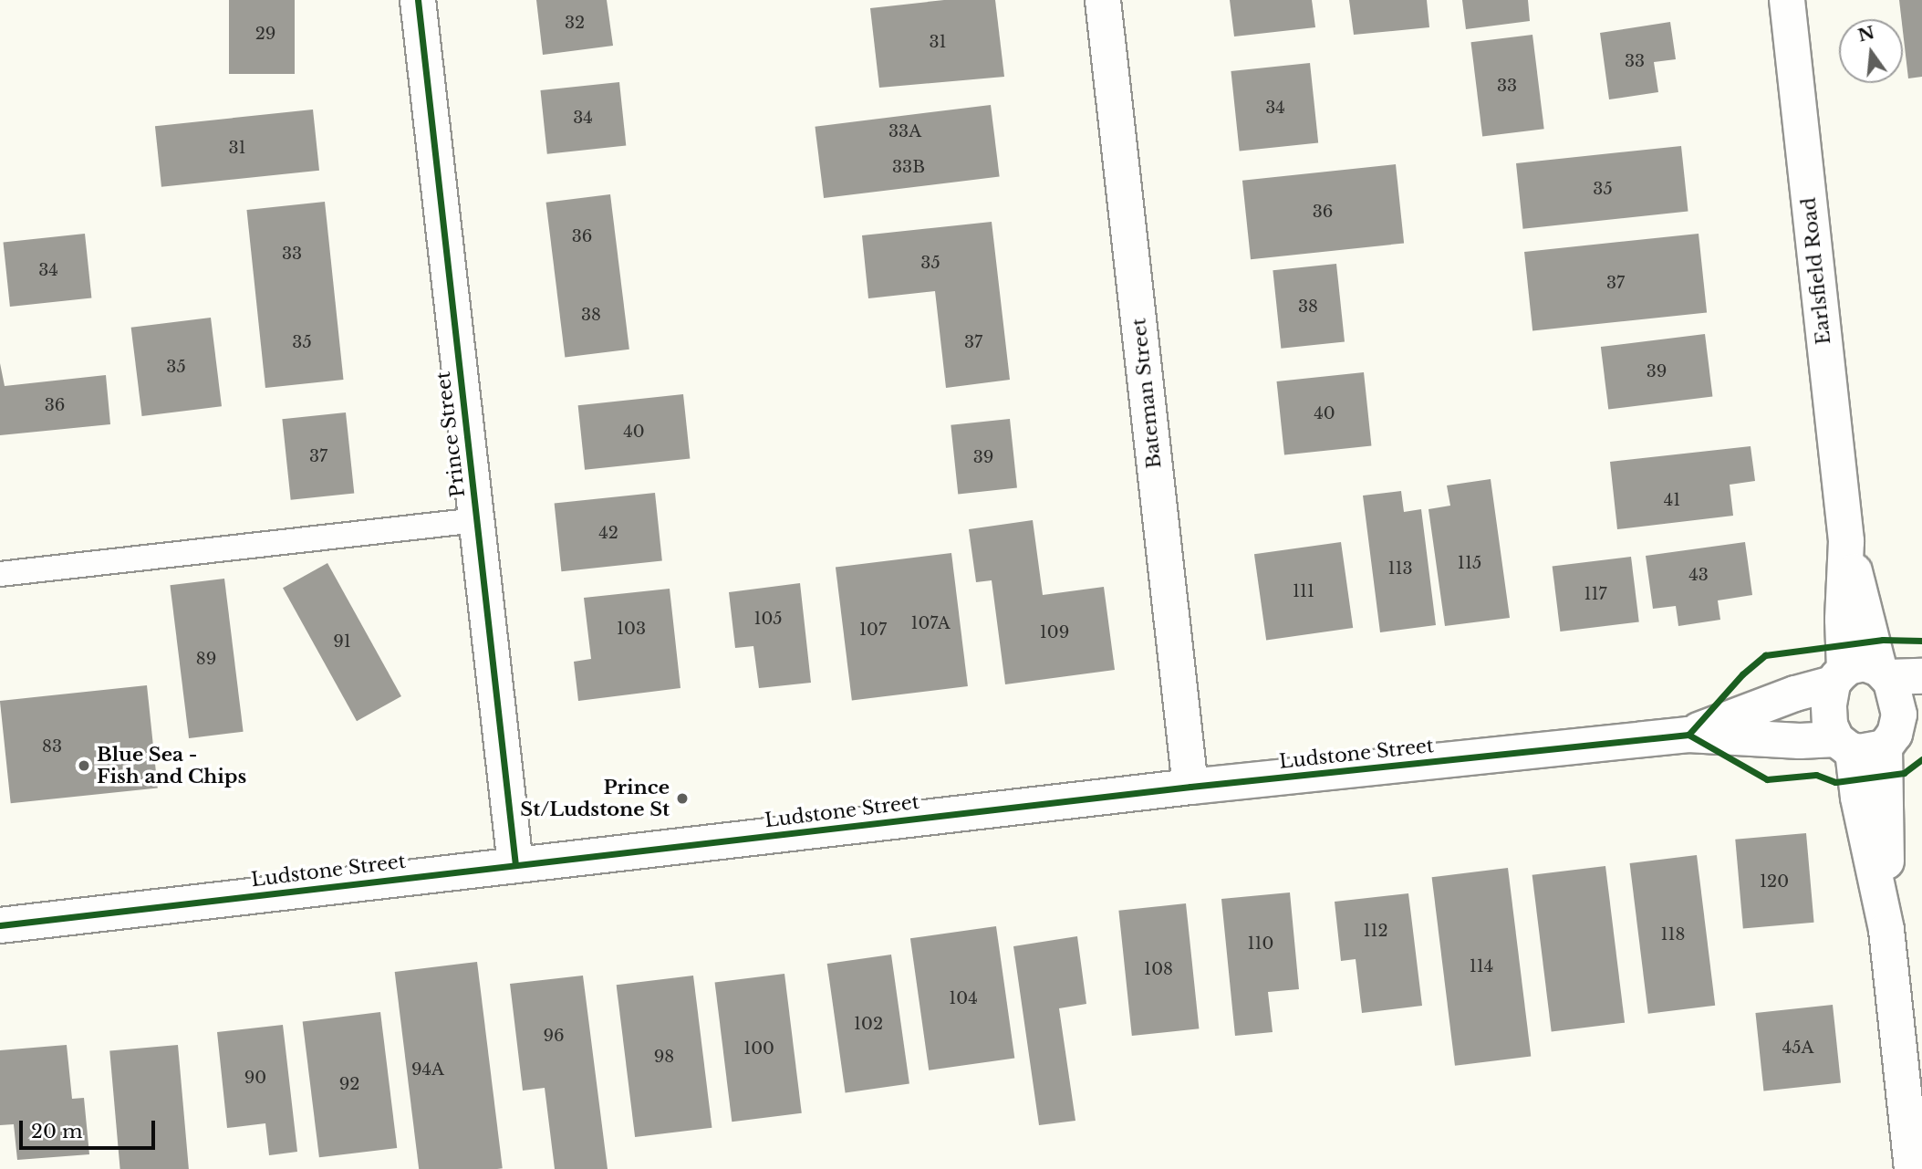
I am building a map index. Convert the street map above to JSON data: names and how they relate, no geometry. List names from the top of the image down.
{
  "streets": {
    "street": [
      "Earlsfield Road",
      "Bateman Street",
      "Prince Street",
      "Ludstone Street"
    ]
  },
  "crossings": [
    ["Earlsfield Road", "Ludstone Street"],
    ["Bateman Street", "Ludstone Street"],
    ["Prince Street", "Ludstone Street"]
  ],
  "places": ["Blue Sea - Fish and Chips", "Prince St/Ludstone St"],
  "house_numbers": [
    "32",
    "29",
    "31",
    "33",
    "33",
    "34",
    "34",
    "33A",
    "31",
    "33B",
    "35",
    "36",
    "36",
    "33",
    "35",
    "34",
    "37",
    "38",
    "38",
    "35",
    "37",
    "35",
    "39",
    "36",
    "40",
    "40",
    "37",
    "39",
    "41",
    "42",
    "115",
    "113",
    "43",
    "111",
    "117",
    "105",
    "107A",
    "103",
    "107",
    "109",
    "91",
    "89",
    "83",
    "120",
    "112",
    "118",
    "110",
    "114",
    "108",
    "104",
    "102",
    "96",
    "45A",
    "100",
    "98",
    "94A",
    "90",
    "92"
  ],
  "scale_bar": "20 m",
  "north": "top"
}
